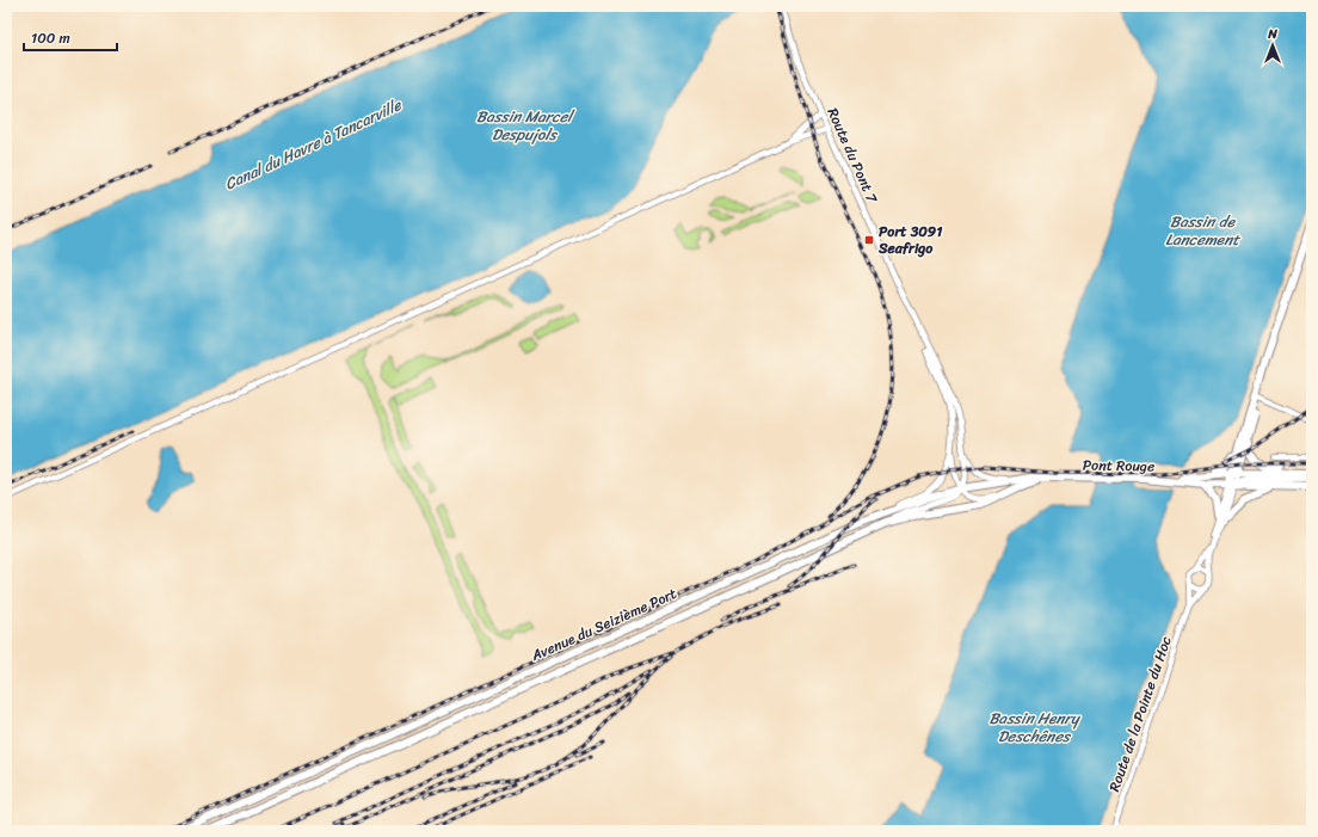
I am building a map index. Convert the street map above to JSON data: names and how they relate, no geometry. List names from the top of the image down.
{
  "streets": {
    "main road": ["Pont Rouge", "Avenue du Seizième Port"],
    "street": ["Route du Pont 7", "Route de la Pointe du Hoc"]
  },
  "crossings": [
    ["Pont Rouge", "Avenue du Seizième Port"]
  ],
  "water": [
    "Bassin Marcel Despujols",
    "Canal du Havre à Tancarville",
    "Bassin de Lancement",
    "Bassin Henry Deschênes"
  ],
  "places": {
    "transit": ["Port 3091 Seafrigo"]
  },
  "scale_bar": "100 m",
  "north": "top"
}
